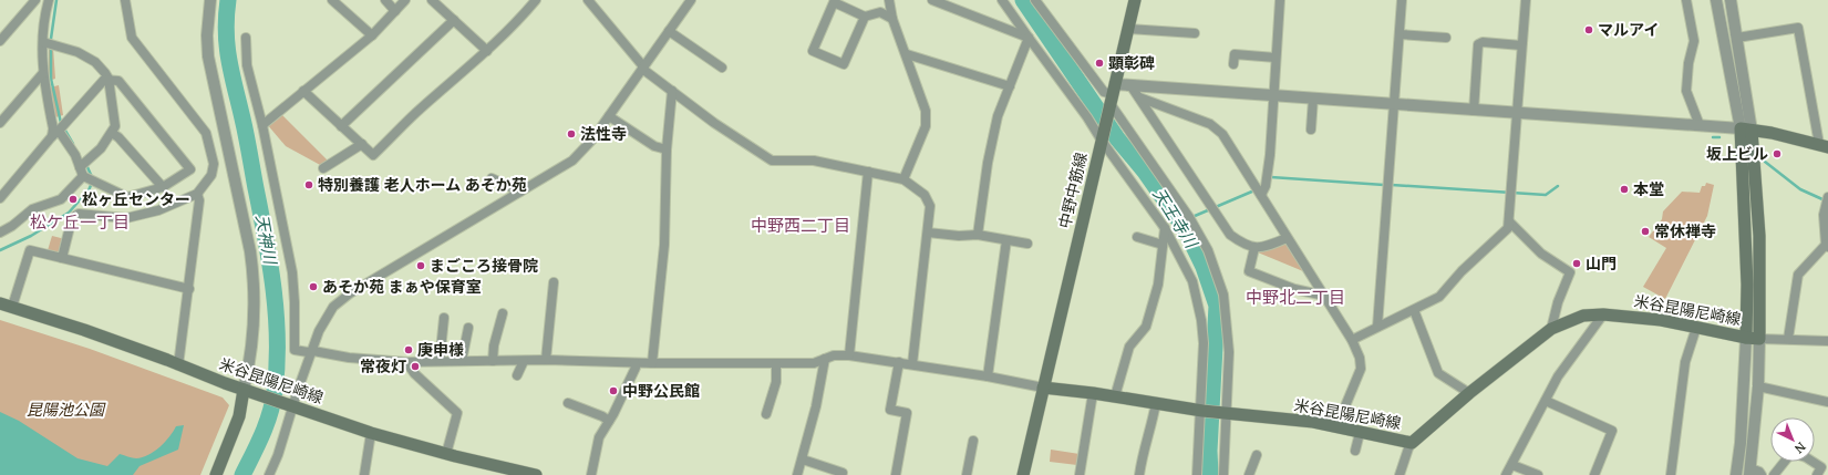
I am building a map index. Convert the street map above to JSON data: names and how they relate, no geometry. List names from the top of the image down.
{
  "streets": {
    "main road": ["中野中筋線", "米谷昆陽尼崎線"]
  },
  "crossings": [
    ["中野中筋線", "米谷昆陽尼崎線"]
  ],
  "districts": ["松ケ丘一丁目", "中野西二丁目", "中野北二丁目"],
  "water": ["天王寺川", "天神川"],
  "parks": ["昆陽池公園"],
  "places": [
    "マルアイ",
    "顕彰碑",
    "法性寺",
    "坂上ビル",
    "特別養護 老人ホーム あそか苑",
    "本堂",
    "松ヶ丘センター",
    "常休禅寺",
    "山門",
    "まごころ接骨院",
    "あそか苑 まぁや保育室",
    "庚申様",
    "常夜灯",
    "中野公民館"
  ],
  "north": "bottom right"
}
